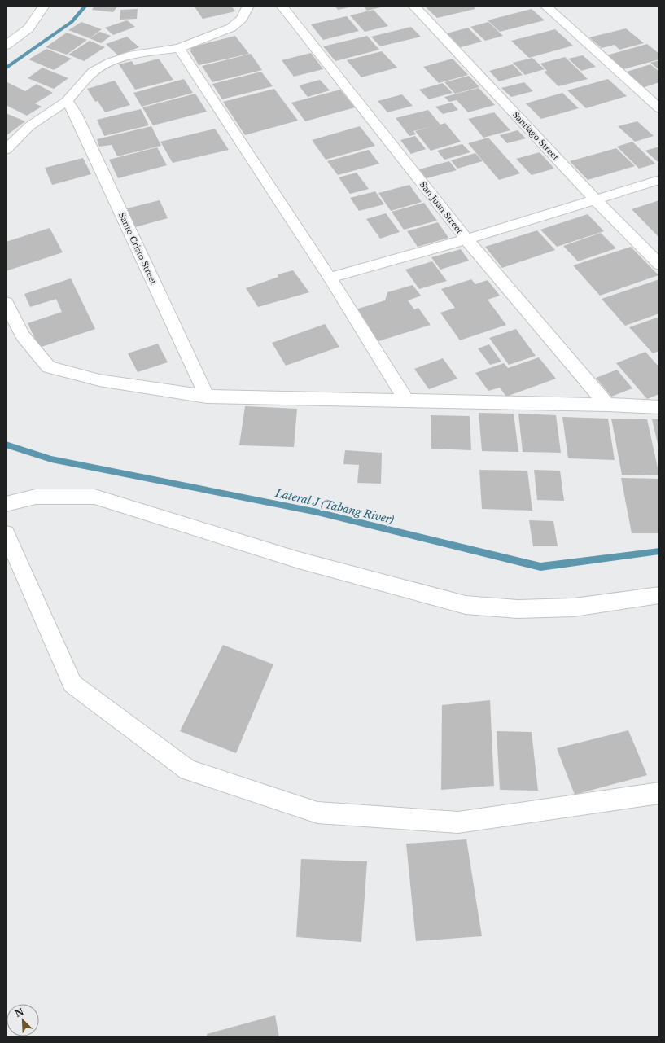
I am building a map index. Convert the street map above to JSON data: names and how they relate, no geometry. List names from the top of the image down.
{
  "streets": {
    "street": ["Santiago Street", "San Juan Street", "Santo Cristo Street"]
  },
  "water": ["Lateral J (Tabang River)"],
  "north": "top left"
}
